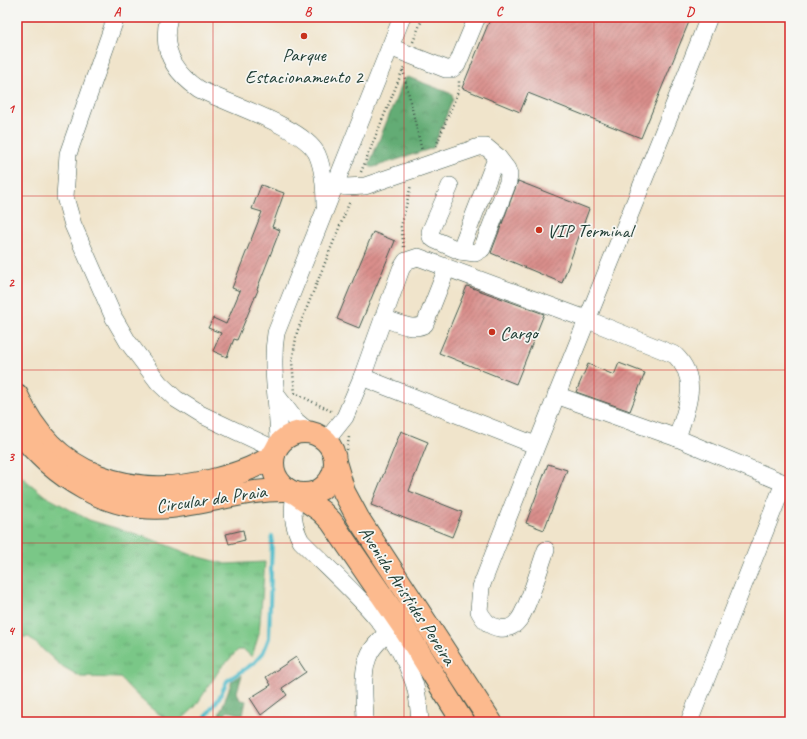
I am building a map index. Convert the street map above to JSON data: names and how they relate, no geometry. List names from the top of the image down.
{
  "streets": {
    "highway": ["Circular da Praia", "Avenida Aristides Pereira"]
  },
  "crossings": [
    ["Circular da Praia", "Avenida Aristides Pereira"]
  ],
  "places": ["Parque Estacionamento 2", "VIP Terminal", "Cargo"],
  "grid": {
    "columns": [
      "A",
      "B",
      "C",
      "D"
    ],
    "rows": [
      "1",
      "2",
      "3",
      "4"
    ]
  }
}
